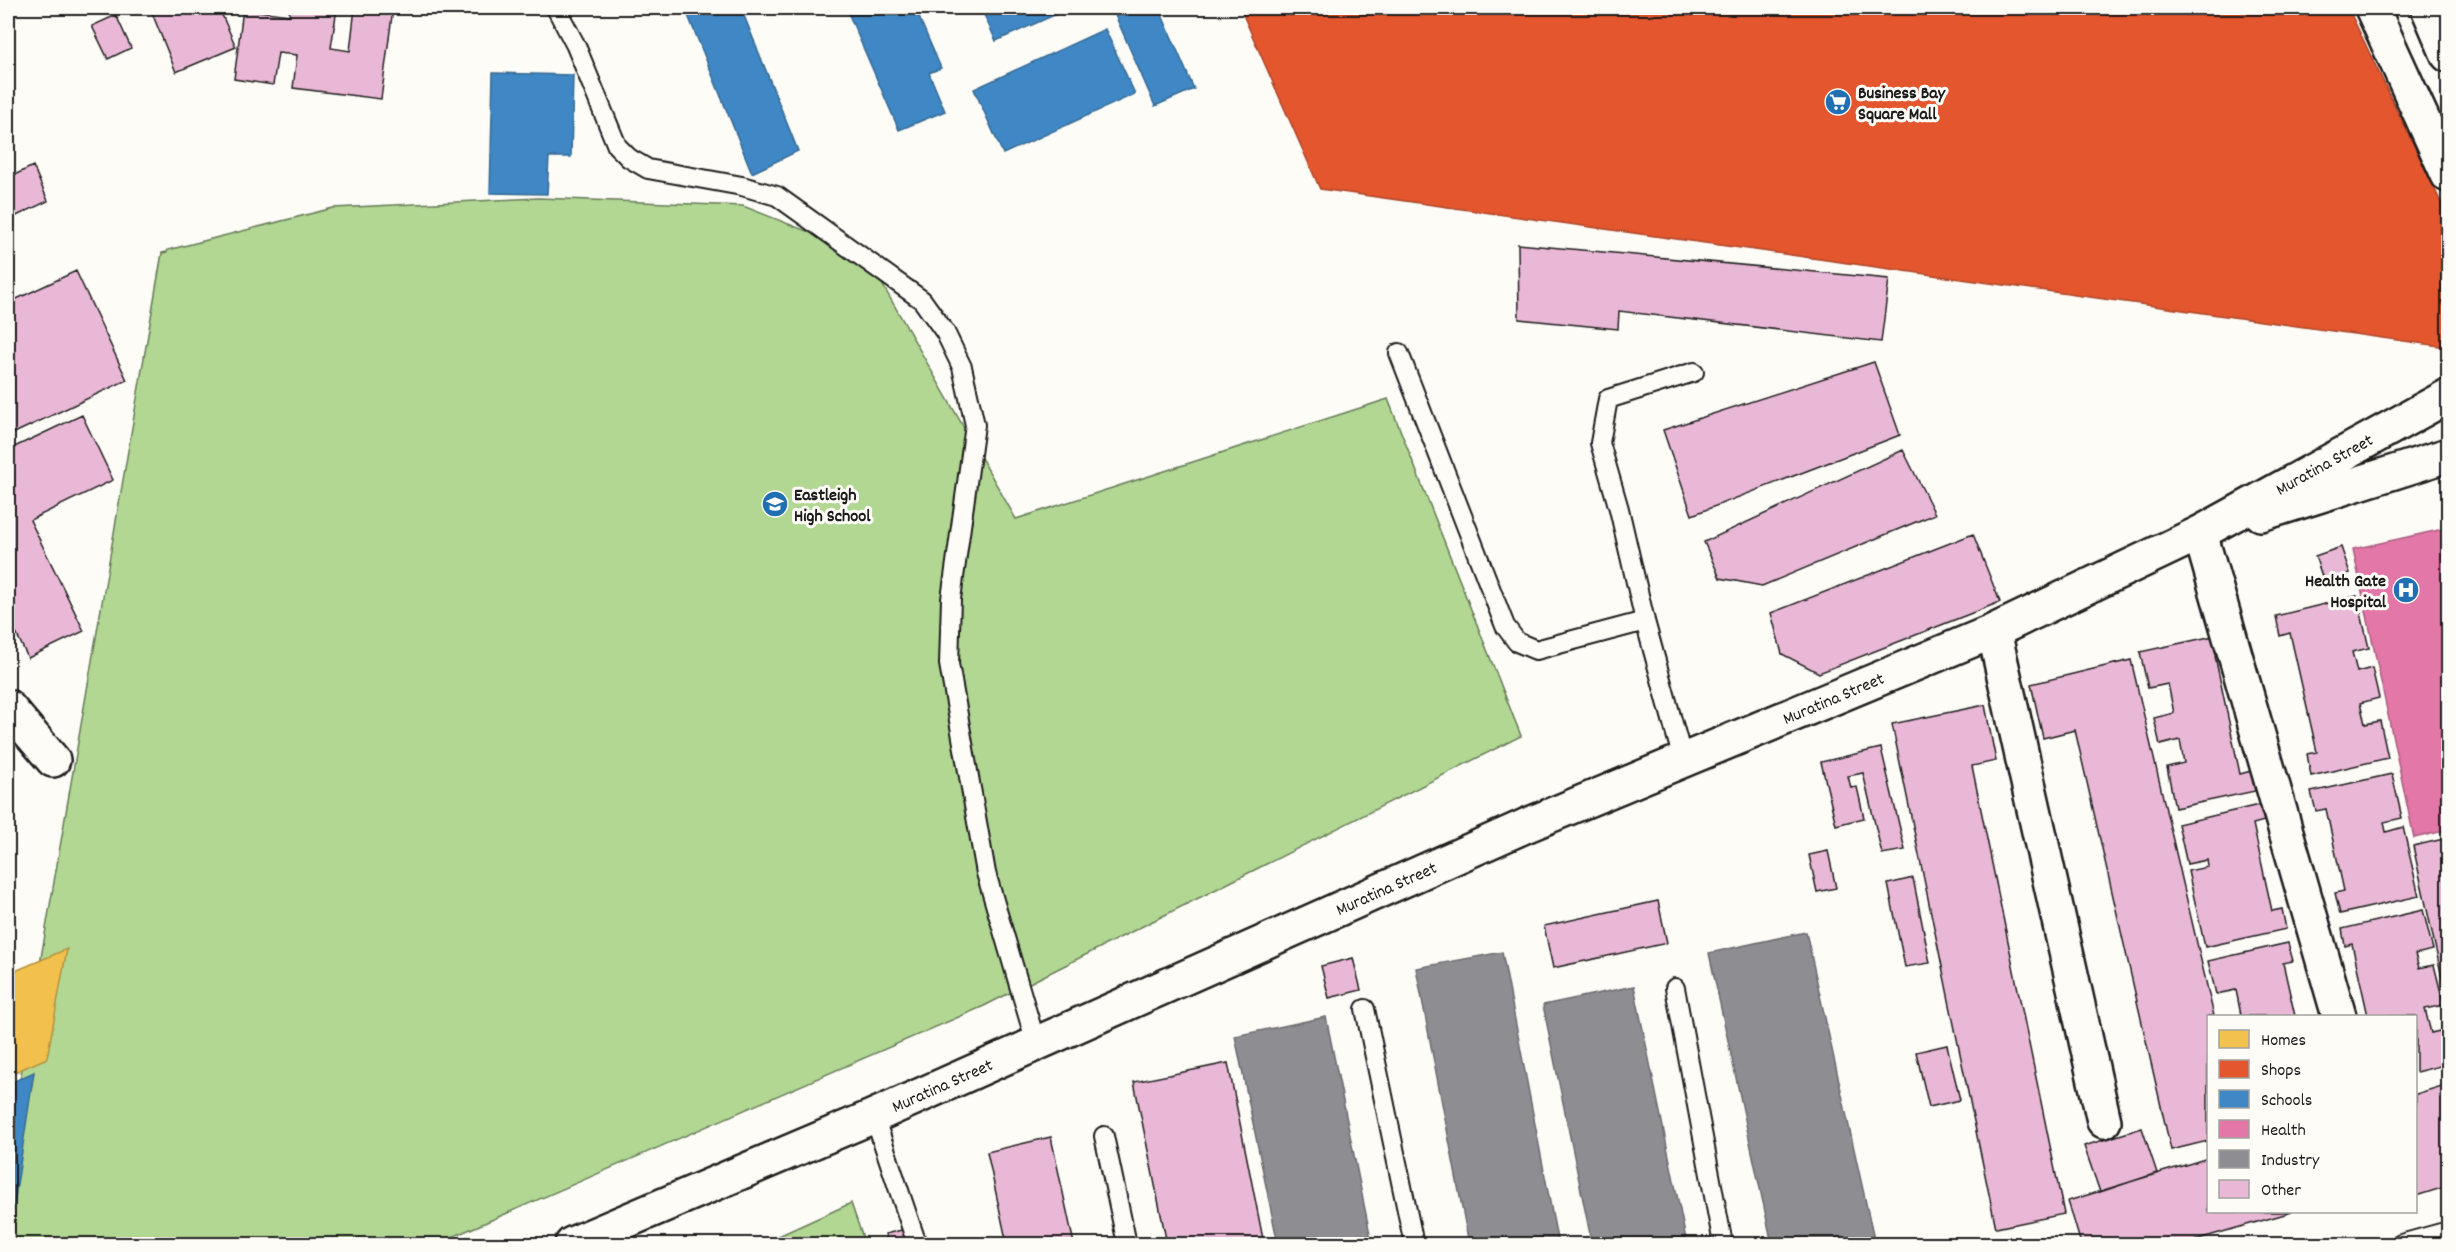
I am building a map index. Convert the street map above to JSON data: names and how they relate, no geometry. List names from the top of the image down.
{
  "streets": {
    "main road": ["Muratina Street"]
  },
  "places": {
    "supermarket": ["Business Bay Square Mall"],
    "school or university": ["Eastleigh High School"],
    "hospital": ["Health Gate Hospital"]
  },
  "legend": [
    "Homes",
    "Shops",
    "Schools",
    "Health",
    "Industry",
    "Other"
  ]
}
